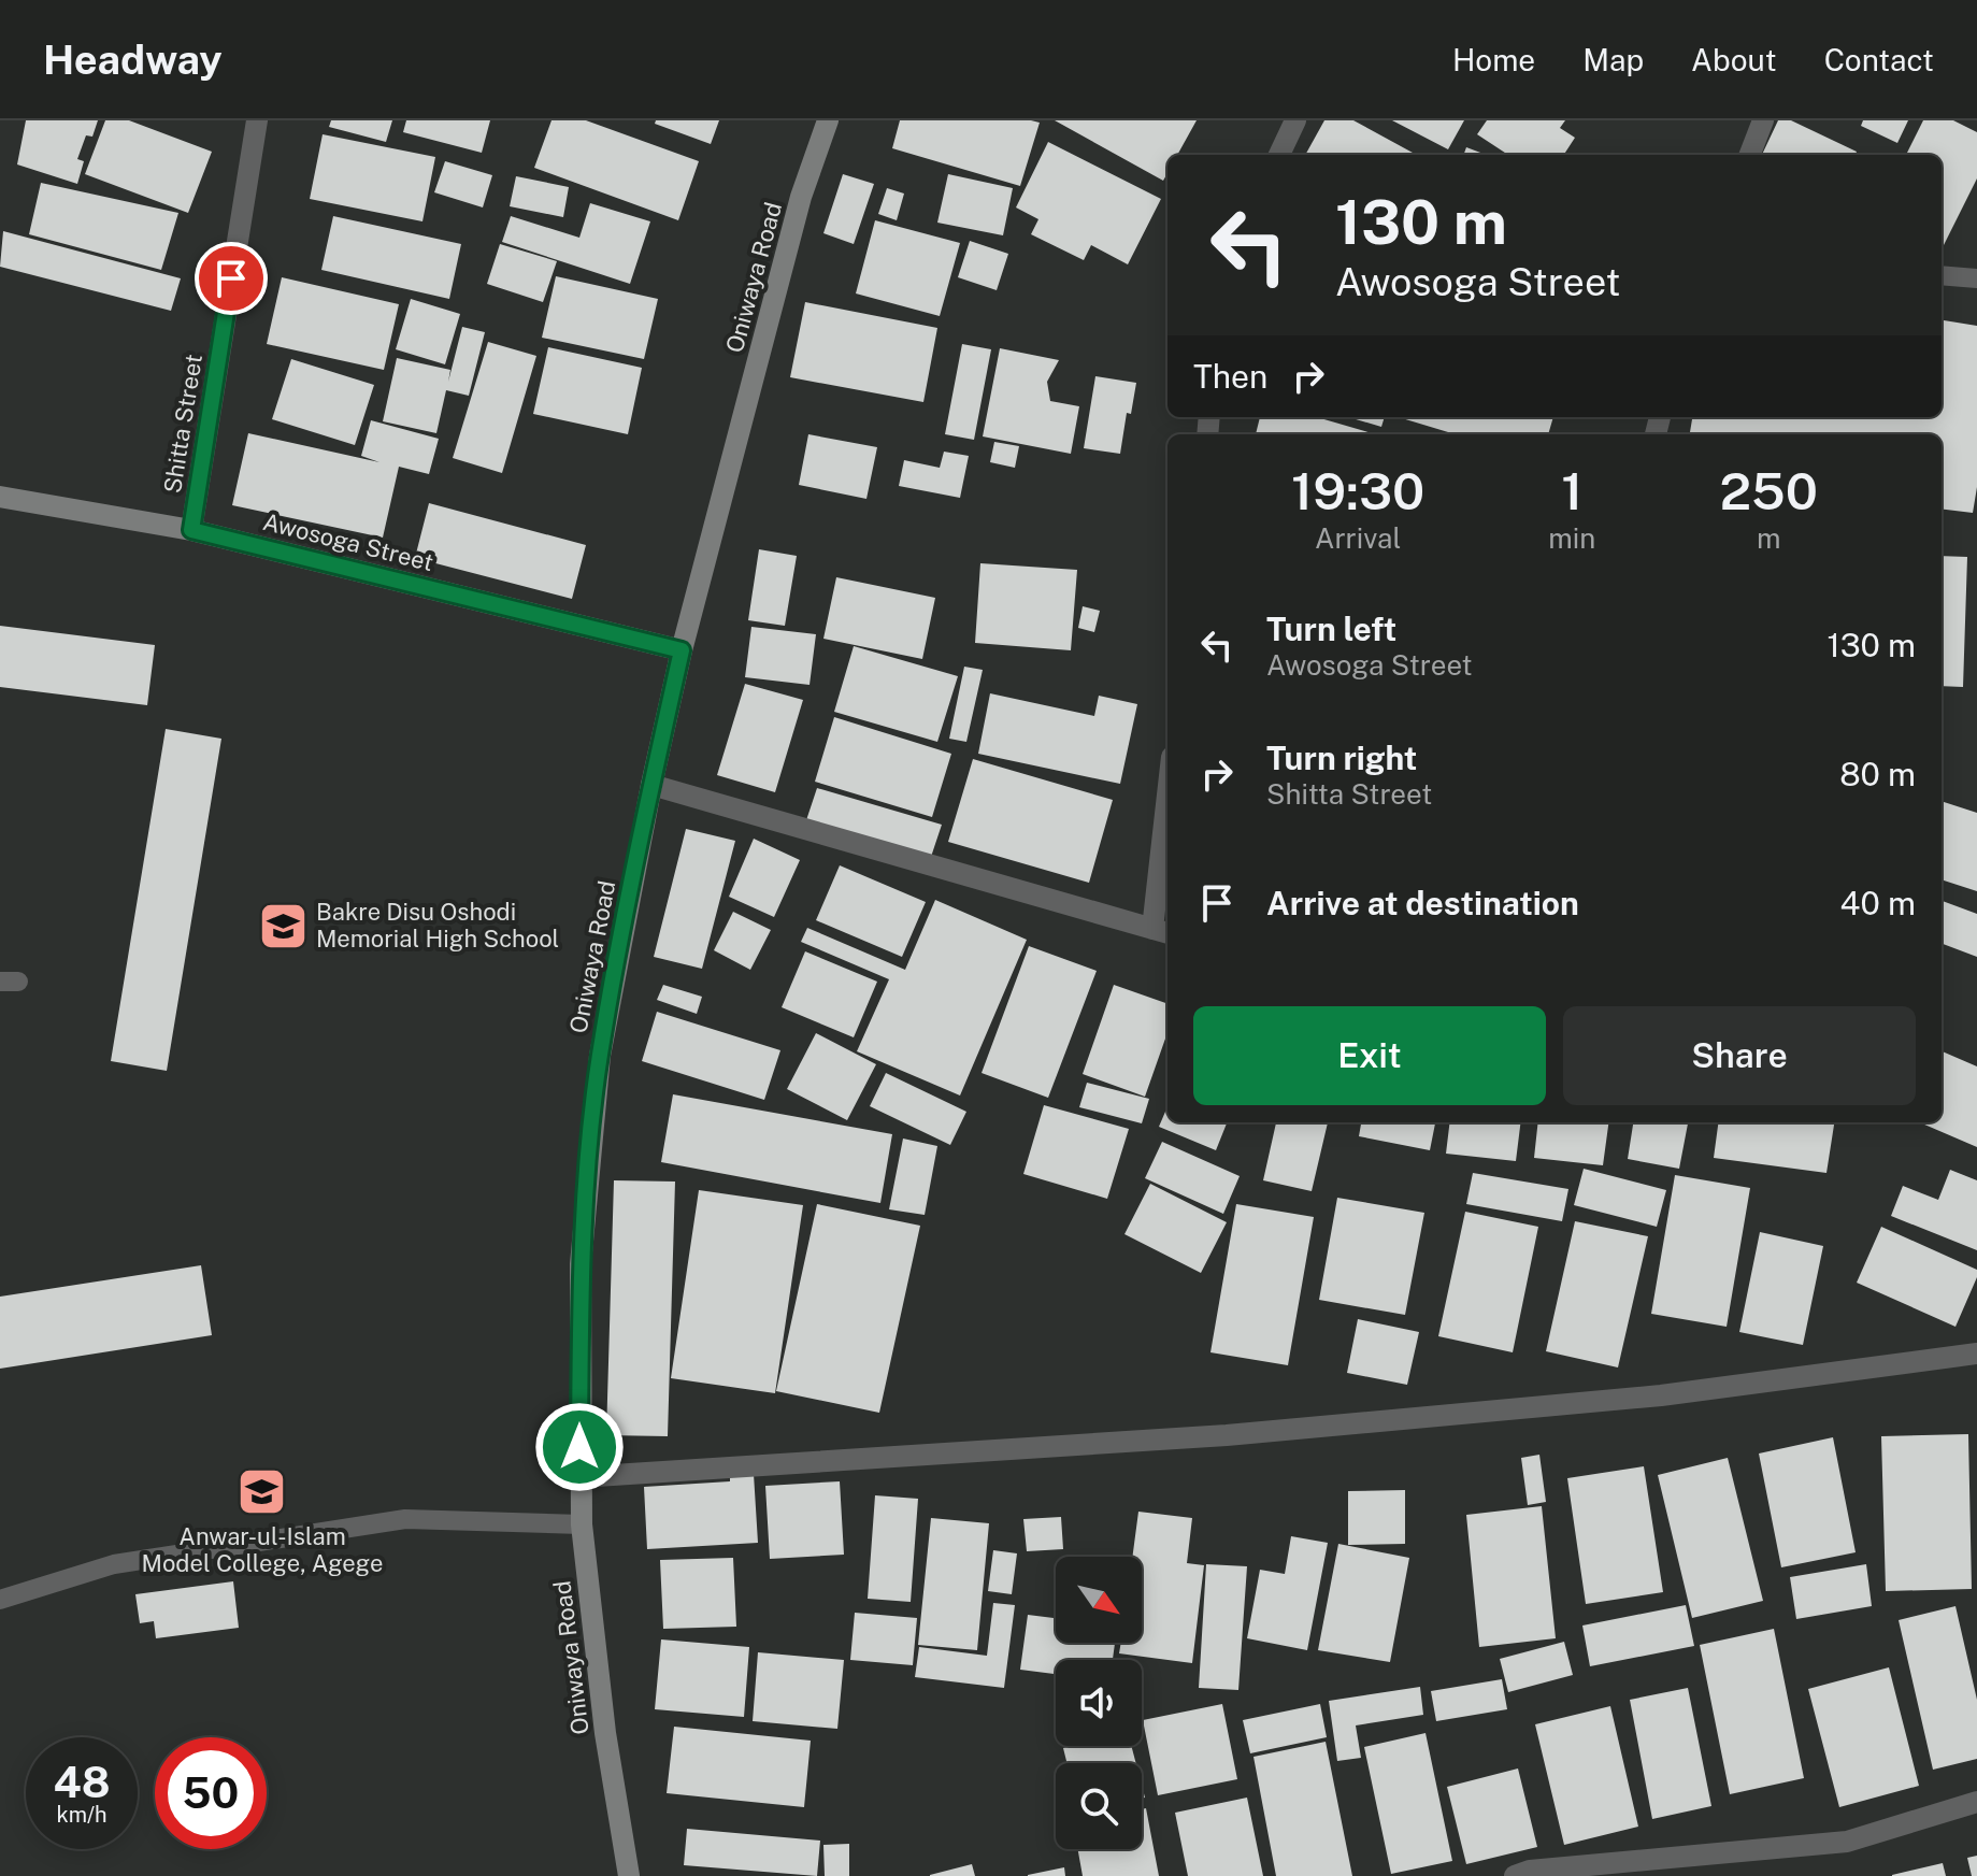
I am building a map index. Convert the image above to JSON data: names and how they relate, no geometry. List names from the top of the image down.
{
  "streets": {
    "main road": ["Oniwaya Road", "Awosoga Street"],
    "street": ["Shitta Street"]
  },
  "crossings": [
    ["Oniwaya Road", "Awosoga Street"],
    ["Shitta Street", "Awosoga Street"]
  ],
  "places": {
    "school or university": ["Bakre Disu Oshodi Memorial High School", "Anwar-ul-Islam Model College, Agege"]
  },
  "north": "bottom right",
  "page": {
    "header": "Headway",
    "nav": [
      "Home",
      "Map",
      "About",
      "Contact"
    ],
    "turn": ["130 m", "Awosoga Street"],
    "then": "Then",
    "eta": [
      "19:30",
      "Arrival",
      "1",
      "min",
      "250",
      "m"
    ],
    "list": [
      {
        "name": "Turn left",
        "note": "Awosoga Street",
        "value": "130 m"
      },
      {
        "name": "Turn right",
        "note": "Shitta Street",
        "value": "80 m"
      },
      {
        "name": "Arrive at destination",
        "value": "40 m"
      }
    ],
    "buttons": ["Exit", "Share"],
    "speed": "48 km/h",
    "limit": "50"
  }
}
